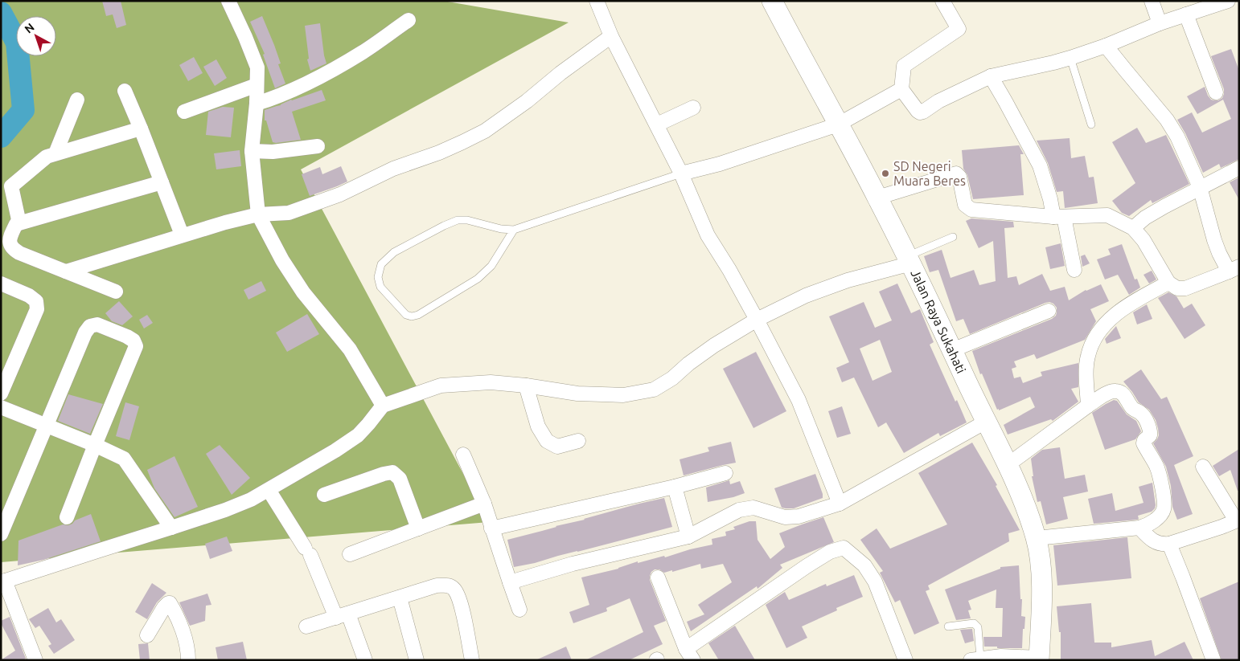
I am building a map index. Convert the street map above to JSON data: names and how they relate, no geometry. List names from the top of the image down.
{
  "streets": {
    "main road": ["Jalan Raya Sukahati"]
  },
  "places": ["SD Negeri Muara Beres"],
  "north": "top left"
}
